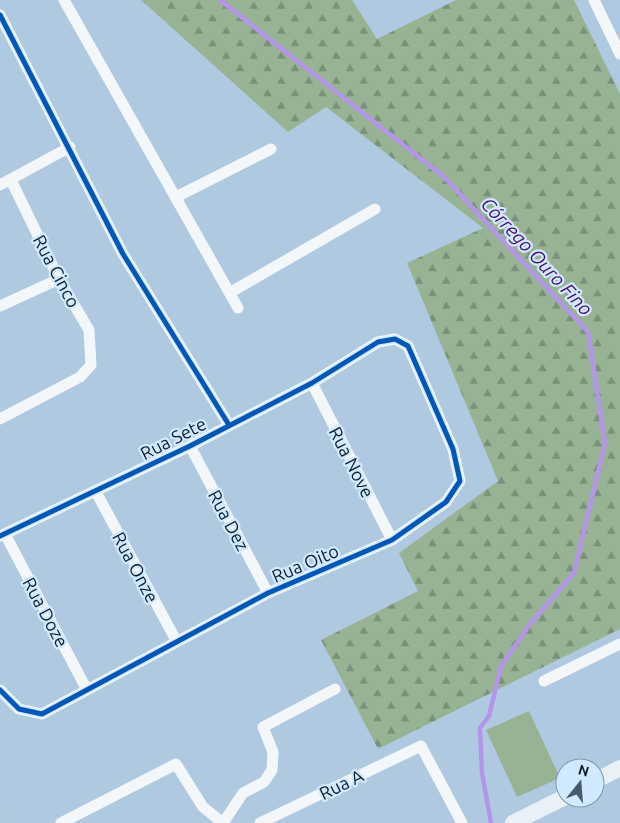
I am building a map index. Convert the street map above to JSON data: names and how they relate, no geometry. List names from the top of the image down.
{
  "streets": {
    "street": [
      "Rua Cinco",
      "Rua Sete",
      "Rua Nove",
      "Rua Dez",
      "Rua Oito",
      "Rua Onze",
      "Rua Doze",
      "Rua A"
    ]
  },
  "crossings": [
    ["Rua Sete", "Rua Nove"],
    ["Rua Sete", "Rua Dez"],
    ["Rua Sete", "Rua Oito"],
    ["Rua Sete", "Rua Onze"],
    ["Rua Sete", "Rua Doze"],
    ["Rua Nove", "Rua Oito"],
    ["Rua Dez", "Rua Oito"],
    ["Rua Oito", "Rua Onze"],
    ["Rua Oito", "Rua Doze"]
  ],
  "water": ["Córrego Ouro Fino"],
  "north": "top"
}
